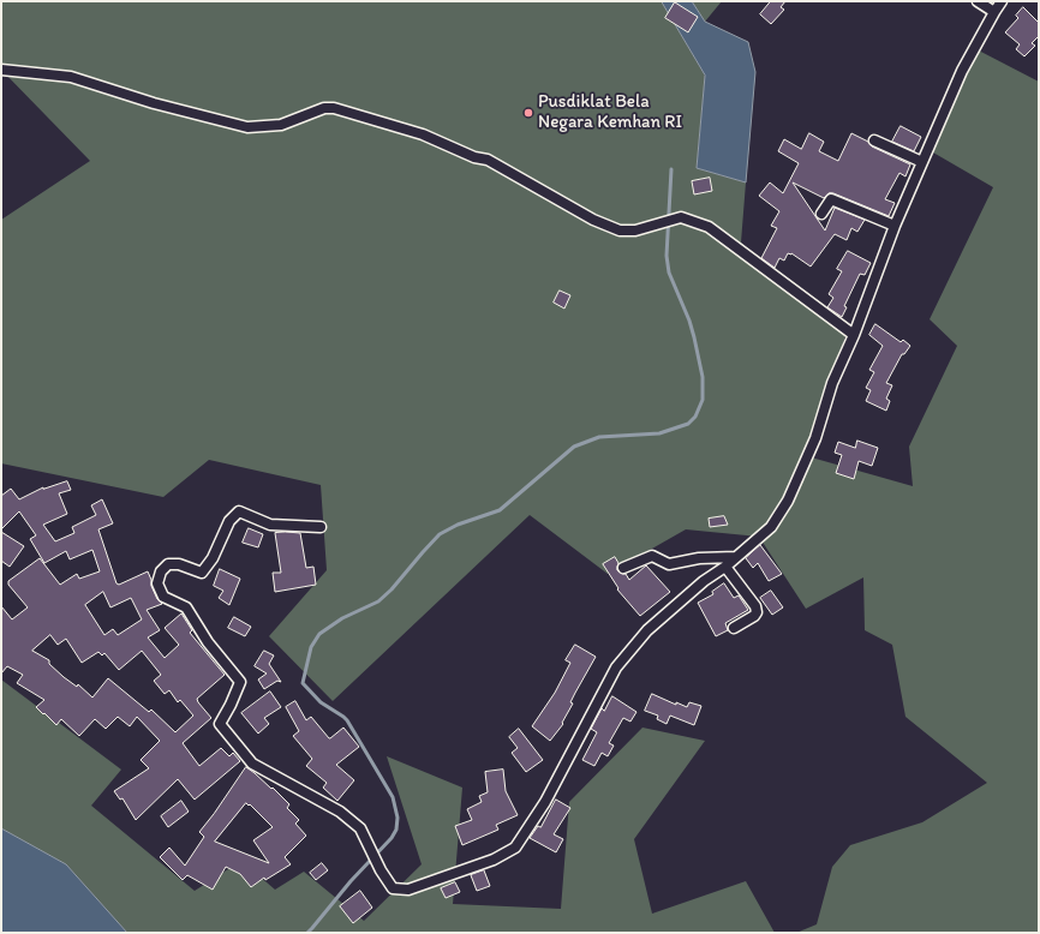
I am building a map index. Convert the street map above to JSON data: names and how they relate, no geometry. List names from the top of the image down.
{
  "places": ["Pusdiklat Bela Negara Kemhan RI"]
}
